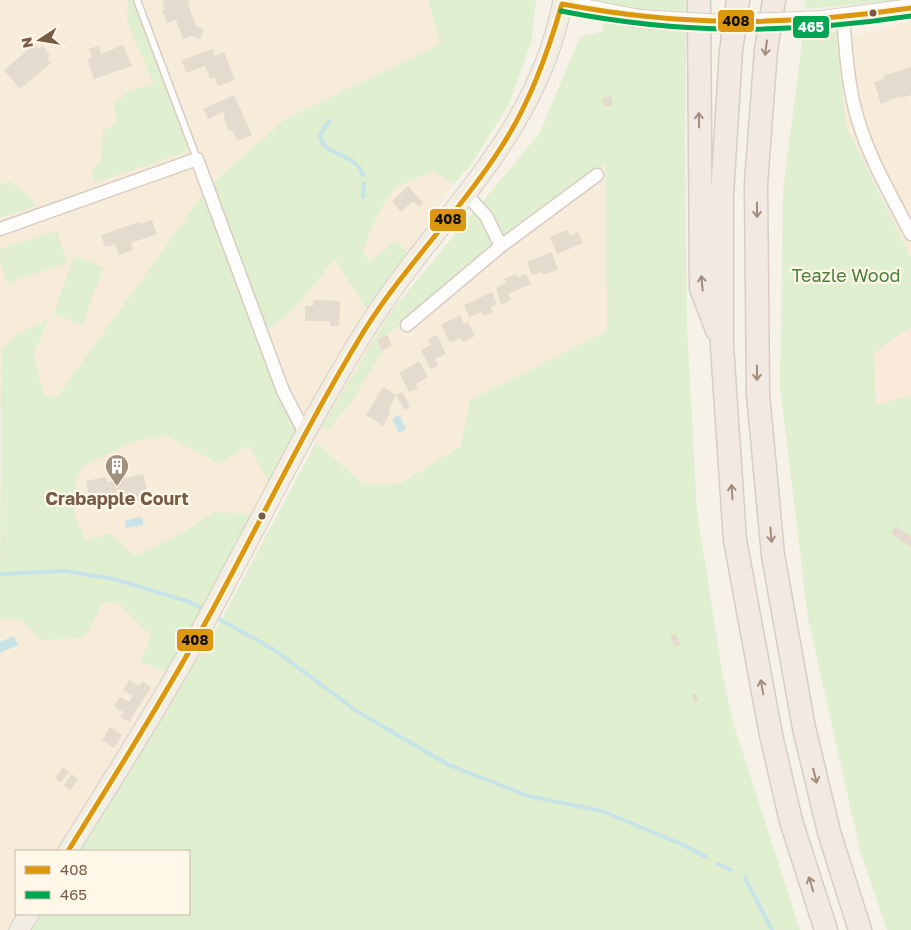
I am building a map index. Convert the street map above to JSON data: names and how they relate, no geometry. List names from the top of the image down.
{
  "parks": ["Teazle Wood"],
  "places": {
    "building": ["Crabapple Court"]
  },
  "lines": ["transit line 408", "transit line 465"],
  "legend": ["408", "465"],
  "north": "left"
}
